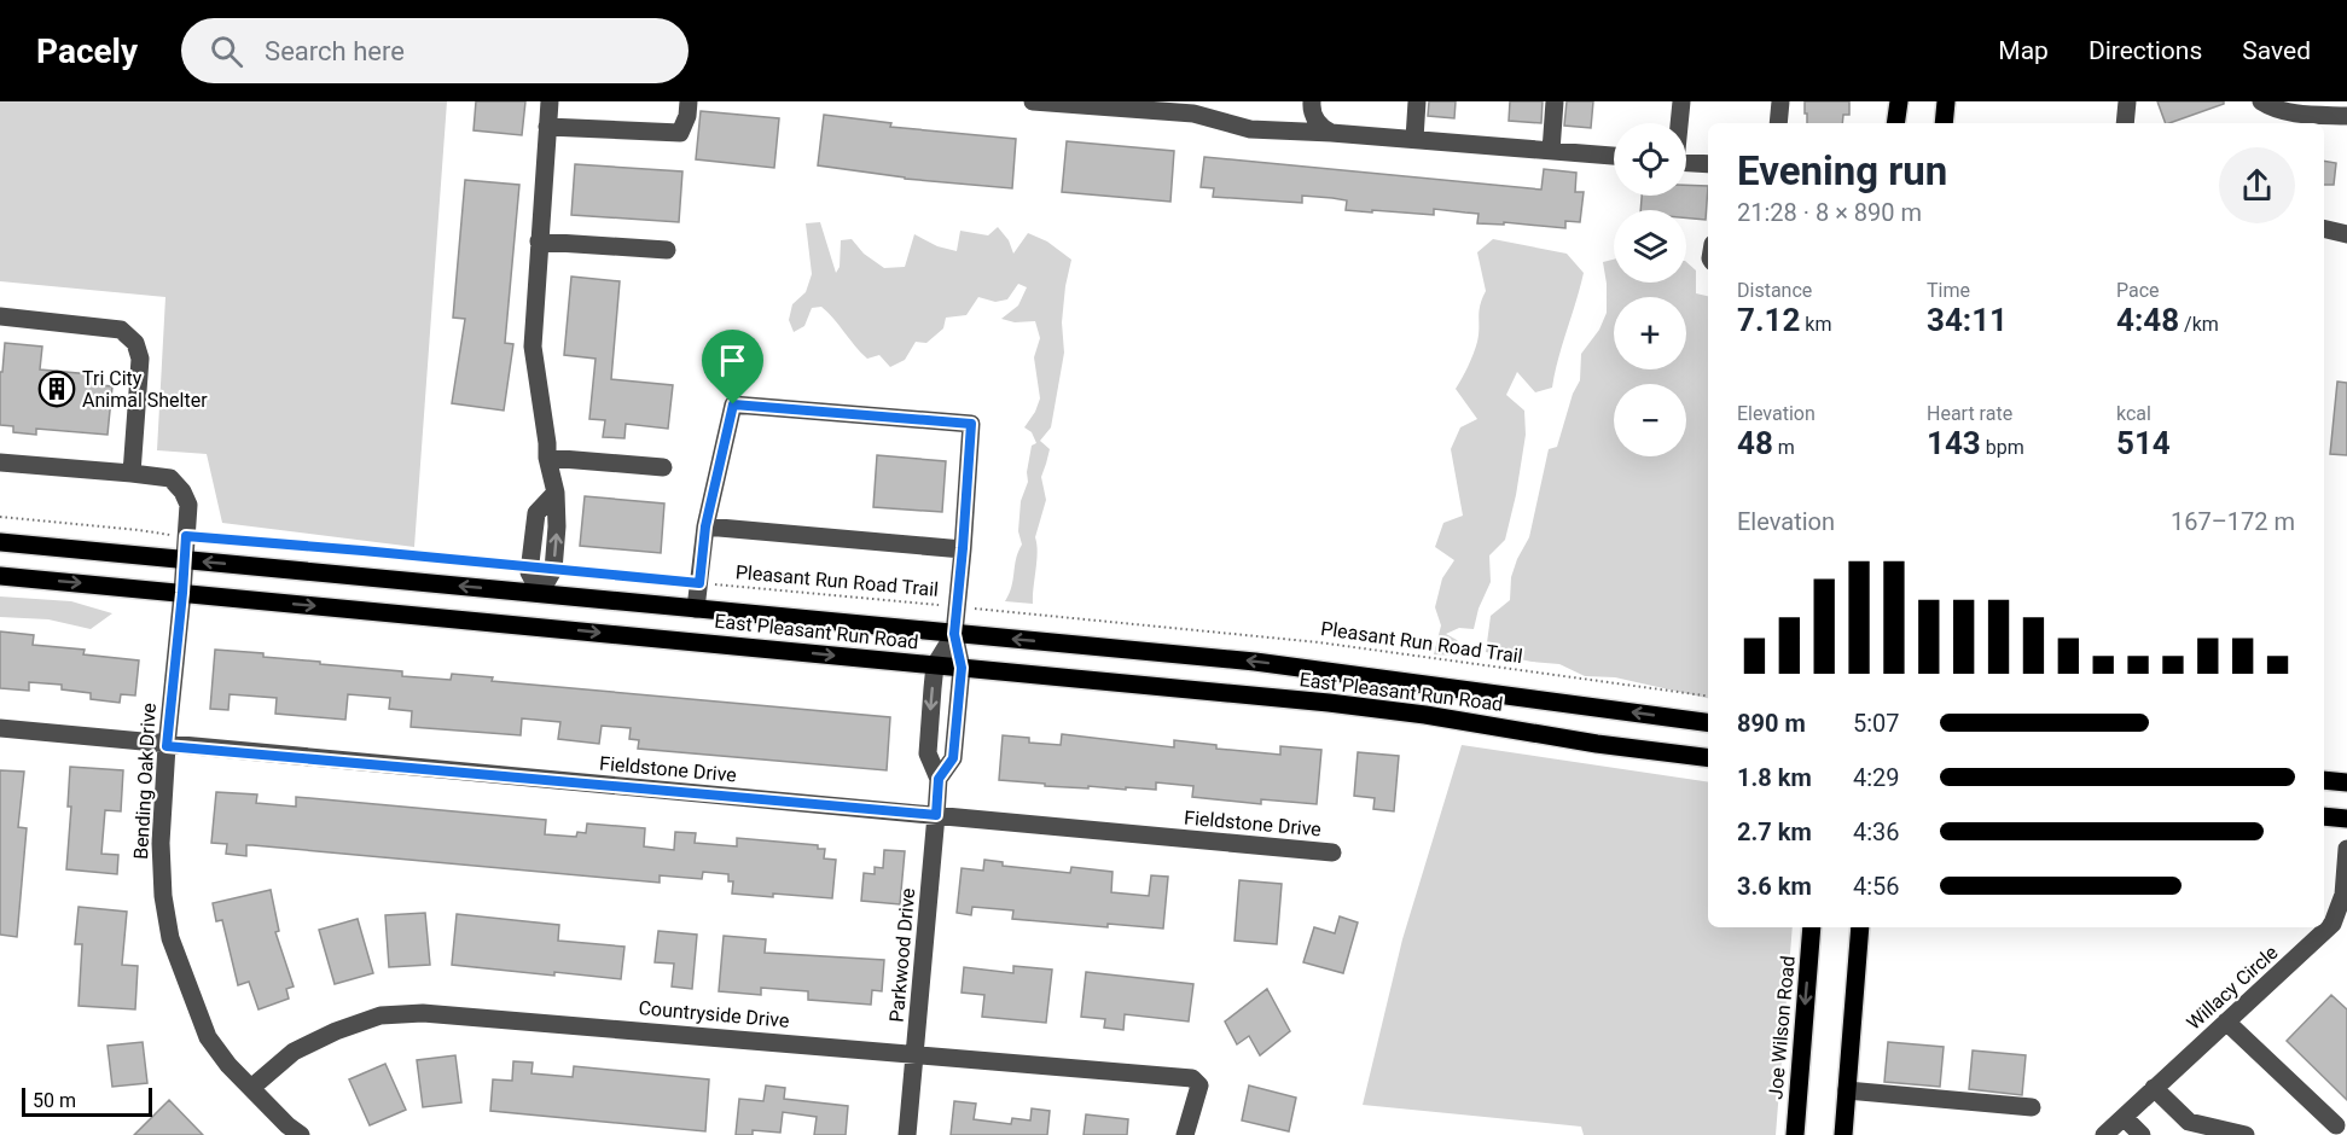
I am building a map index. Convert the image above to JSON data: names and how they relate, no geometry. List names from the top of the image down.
{
  "streets": {
    "main road": ["East Pleasant Run Road", "Joe Wilson Road"],
    "street": [
      "Fieldstone Drive",
      "Bending Oak Drive",
      "Parkwood Drive",
      "Willacy Circle",
      "Countryside Drive"
    ],
    "path": ["Pleasant Run Road Trail"]
  },
  "crossings": [
    ["East Pleasant Run Road", "Bending Oak Drive"],
    ["East Pleasant Run Road", "Parkwood Drive"],
    ["Fieldstone Drive", "Bending Oak Drive"],
    ["Fieldstone Drive", "Parkwood Drive"],
    ["Bending Oak Drive", "Countryside Drive"],
    ["Parkwood Drive", "Countryside Drive"]
  ],
  "places": {
    "building": ["Tri City Animal Shelter"]
  },
  "scale_bar": "50 m",
  "page": {
    "header": "Pacely",
    "search": "Search here",
    "nav": ["Map", "Directions", "Saved"],
    "map_buttons": ["+", "−"],
    "heading": ["Evening run", "21:28 · 8 × 890 m"],
    "stats": [
      ["Distance", "7.12 km"],
      ["Time", "34:11"],
      ["Pace", "4:48 /km"],
      ["Elevation", "48 m"],
      ["Heart rate", "143 bpm"],
      ["kcal", "514"]
    ],
    "chart": ["Elevation", "167–172 m"],
    "list": [
      {
        "name": "890 m",
        "note": "5:07"
      },
      {
        "name": "1.8 km",
        "note": "4:29"
      },
      {
        "name": "2.7 km",
        "note": "4:36"
      },
      {
        "name": "3.6 km",
        "note": "4:56"
      }
    ],
    "scale": "50 m"
  }
}
